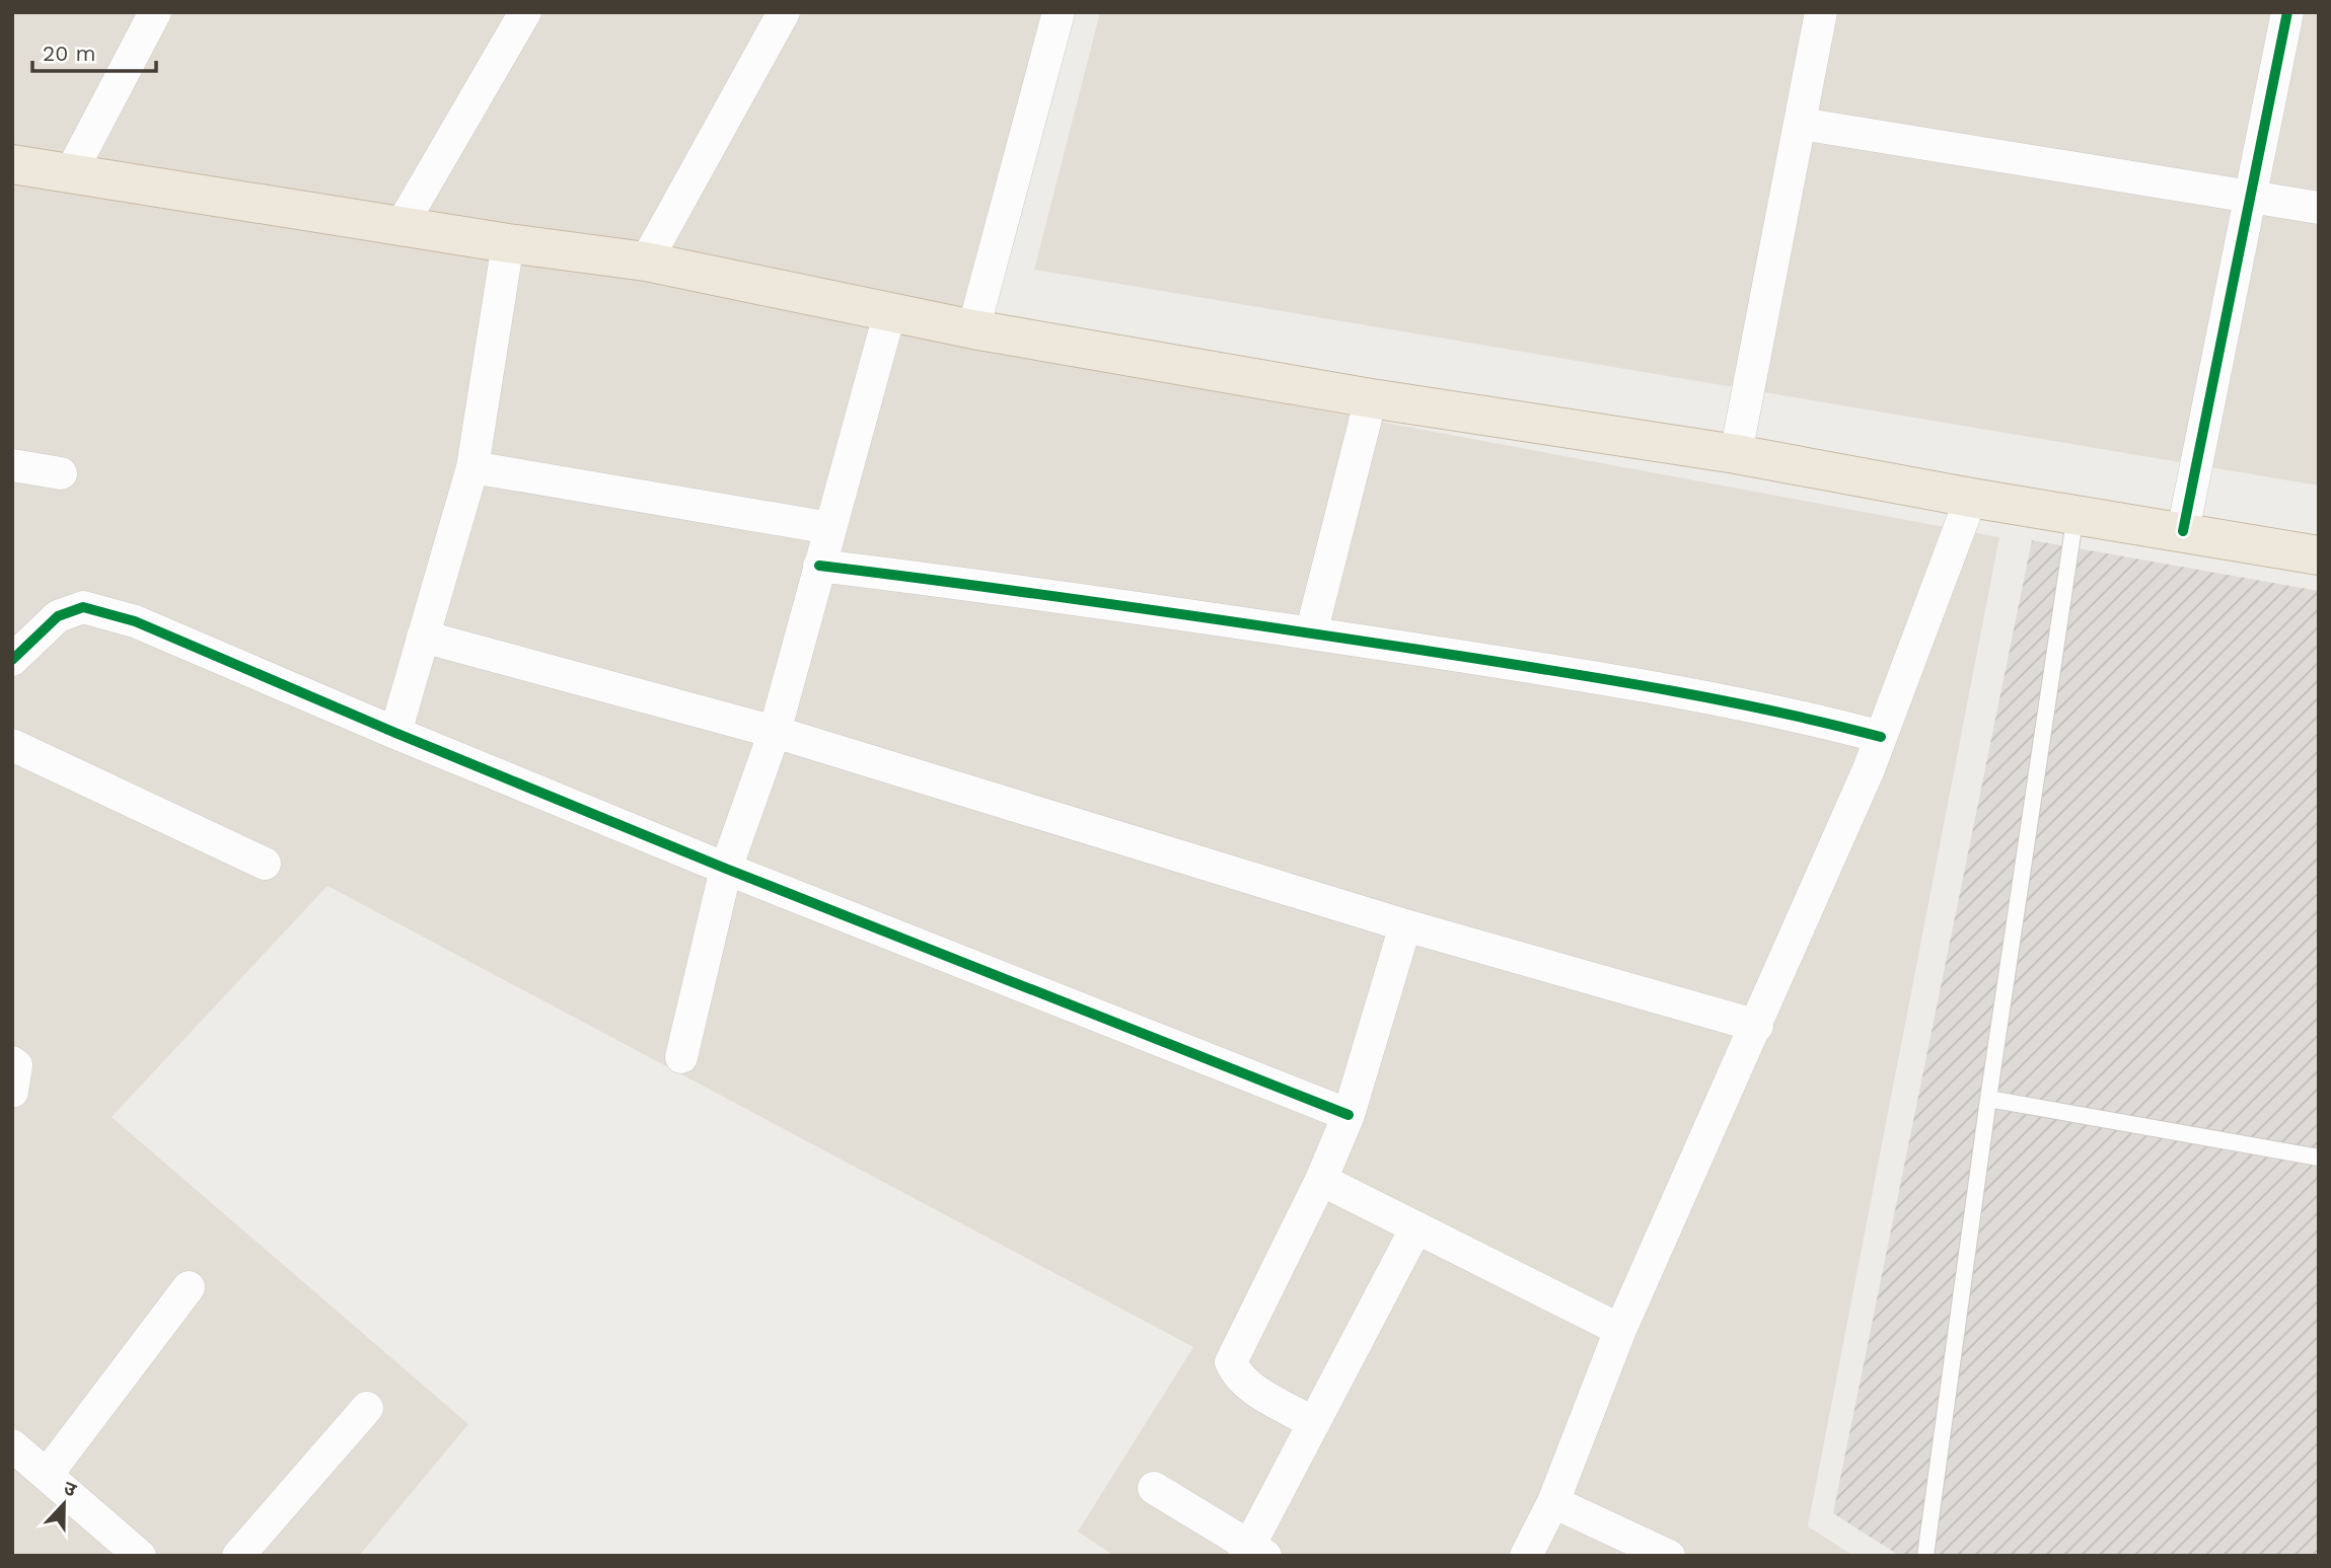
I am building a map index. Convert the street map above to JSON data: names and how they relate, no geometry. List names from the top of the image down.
{
  "scale_bar": "20 m",
  "north": "top"
}
